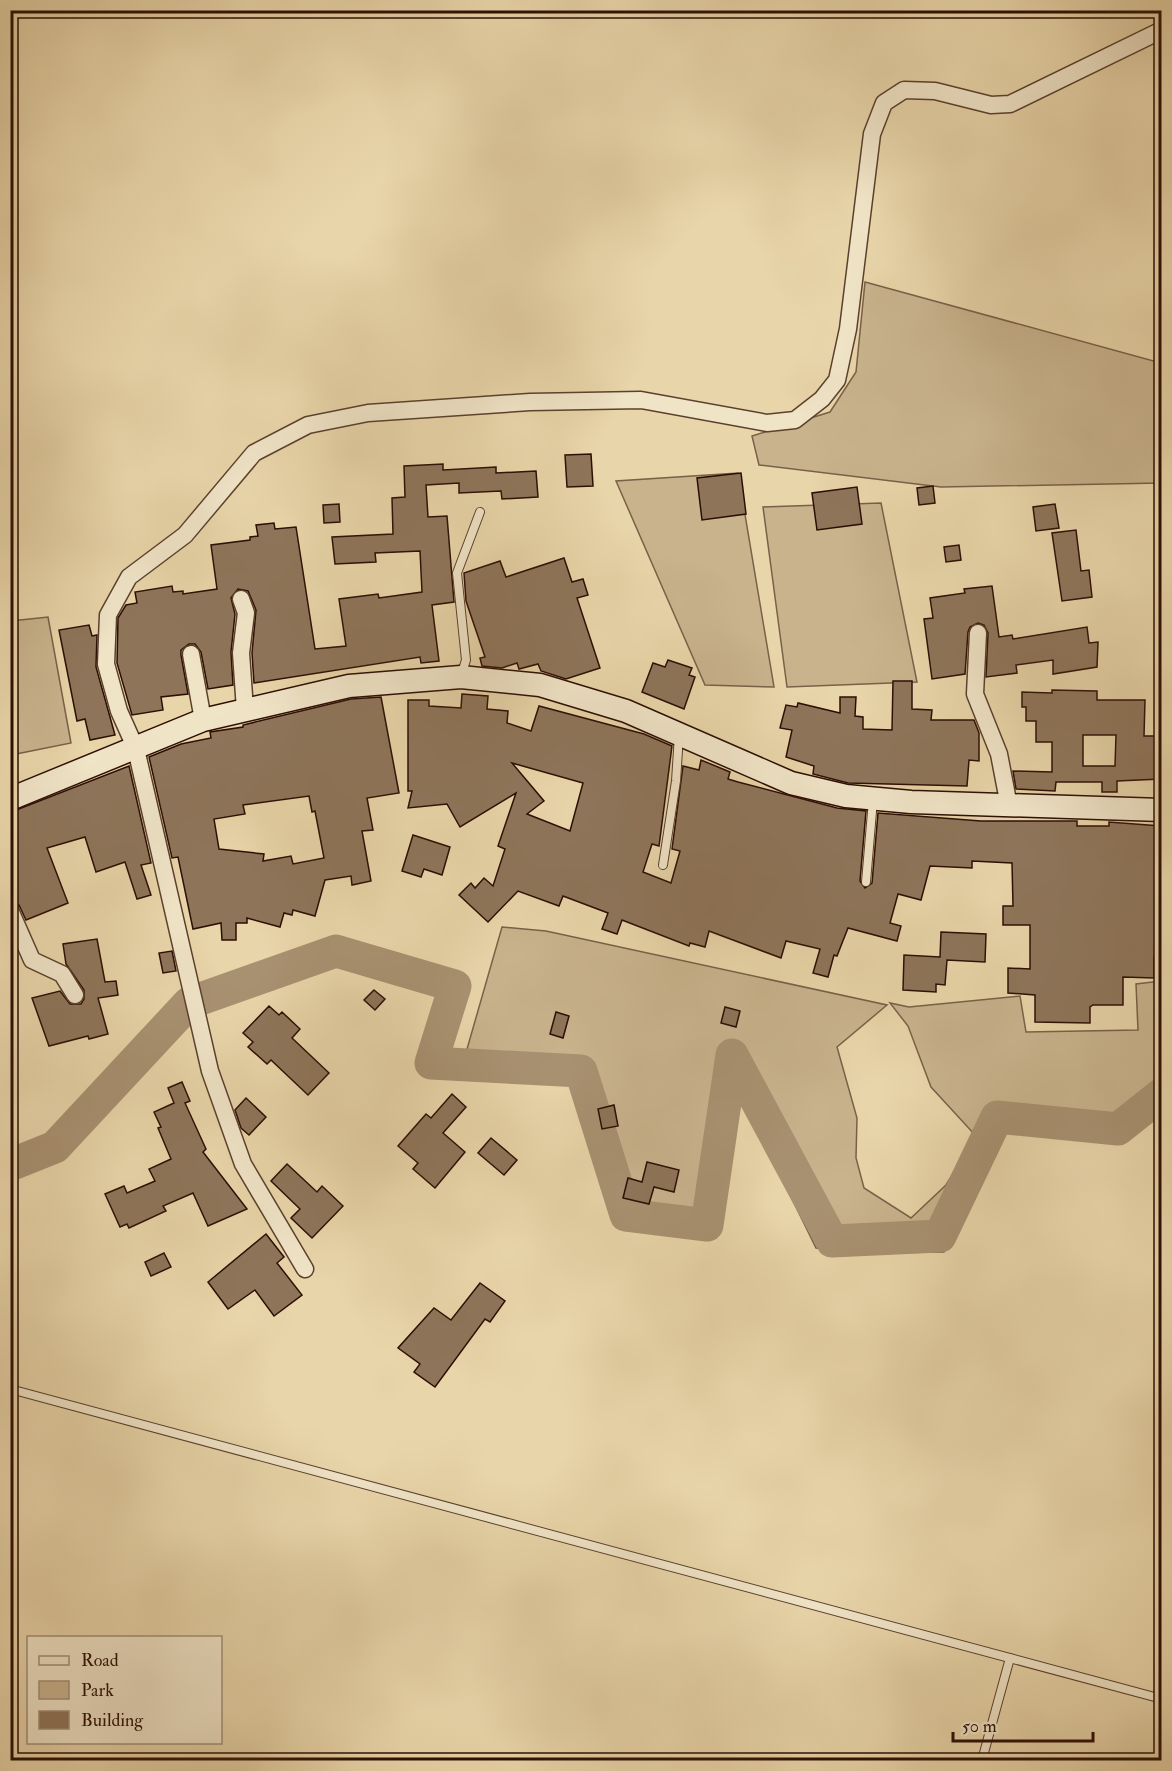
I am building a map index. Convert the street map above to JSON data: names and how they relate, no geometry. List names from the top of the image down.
{
  "legend": ["Road", "Park", "Building"],
  "scale_bar": "50 m"
}
